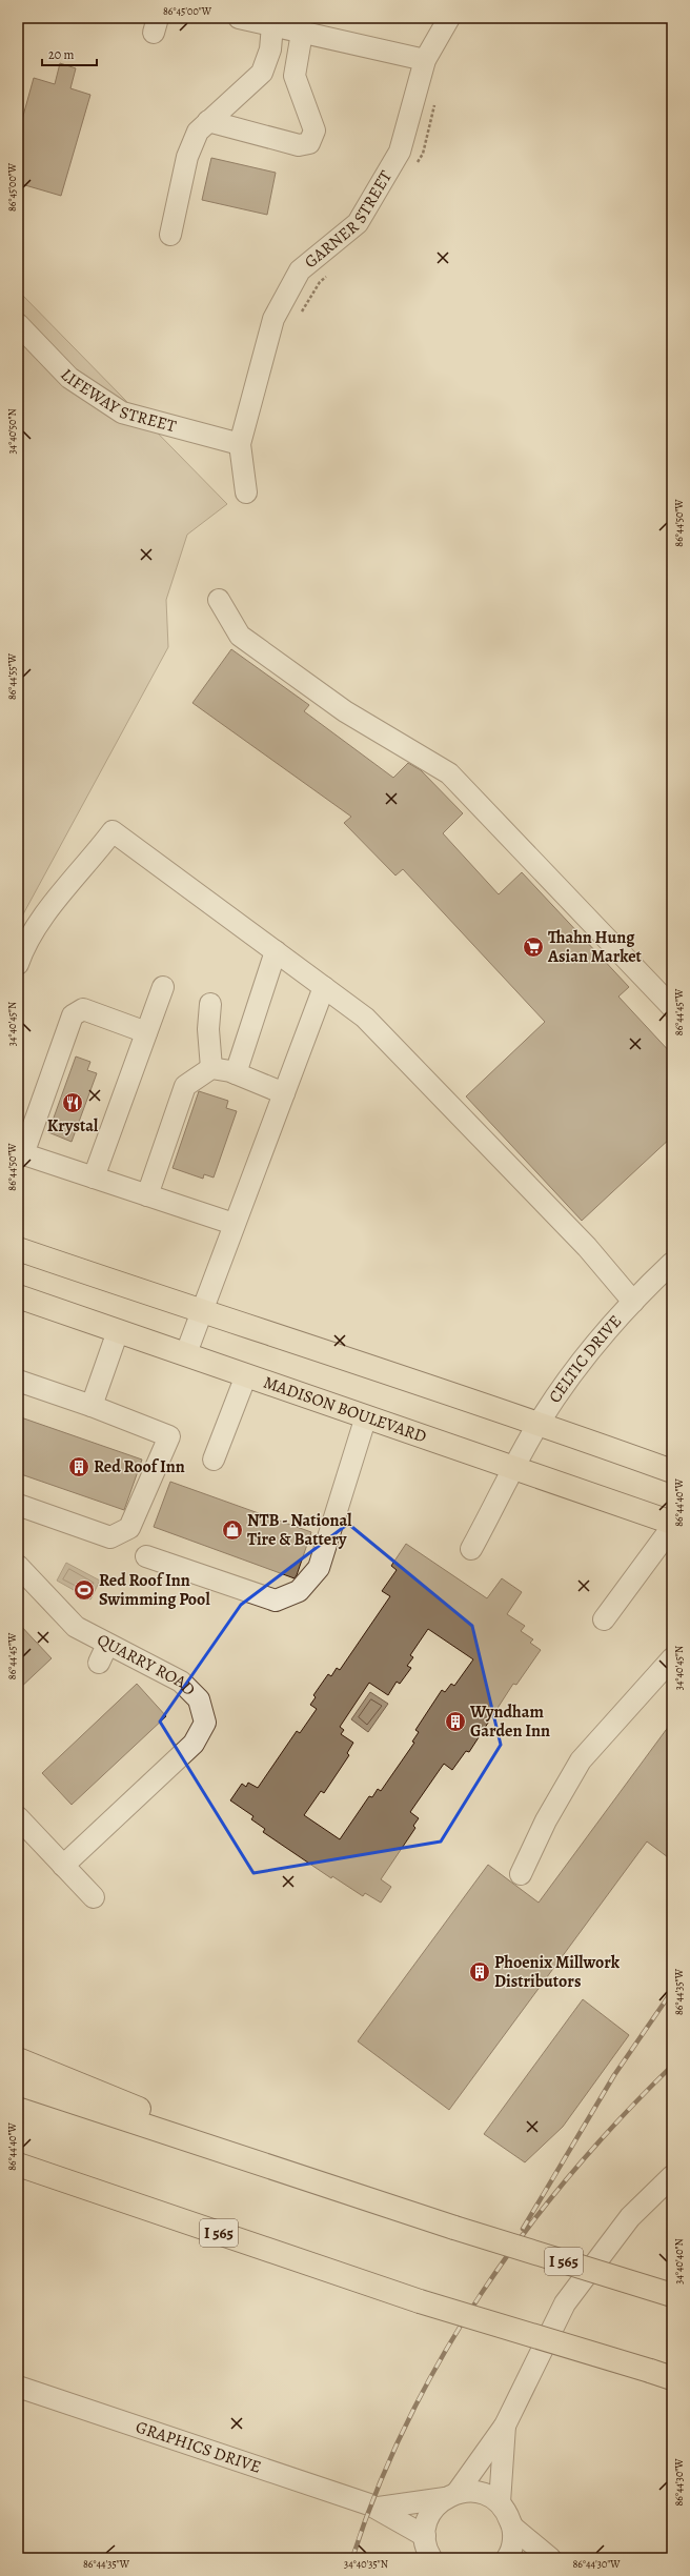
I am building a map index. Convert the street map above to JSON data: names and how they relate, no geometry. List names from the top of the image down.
{
  "streets": {
    "main road": ["MADISON BOULEVARD", "I 565"],
    "street": [
      "GARNER STREET",
      "LIFEWAY STREET",
      "CELTIC DRIVE",
      "QUARRY ROAD",
      "GRAPHICS DRIVE"
    ]
  },
  "crossings": [
    ["GARNER STREET", "LIFEWAY STREET"],
    ["CELTIC DRIVE", "MADISON BOULEVARD"]
  ],
  "places": {
    "supermarket": ["Thahn Hung Asian Market"],
    "restaurant": ["Krystal"],
    "building": ["Red Roof Inn", "Wyndham Garden Inn", "Phoenix Millwork Distributors"],
    "shop": ["NTB - National Tire & Battery"],
    "sports": ["Red Roof Inn Swimming Pool"]
  },
  "scale_bar": "20 m",
  "coordinates": [
    "86°45'00\"W",
    "34°40'50\"N",
    "86°44'50\"W",
    "86°44'55\"W",
    "86°44'45\"W",
    "34°40'45\"N",
    "86°44'40\"W",
    "86°44'35\"W",
    "34°40'40\"N",
    "86°44'30\"W",
    "34°40'35\"N"
  ]
}
